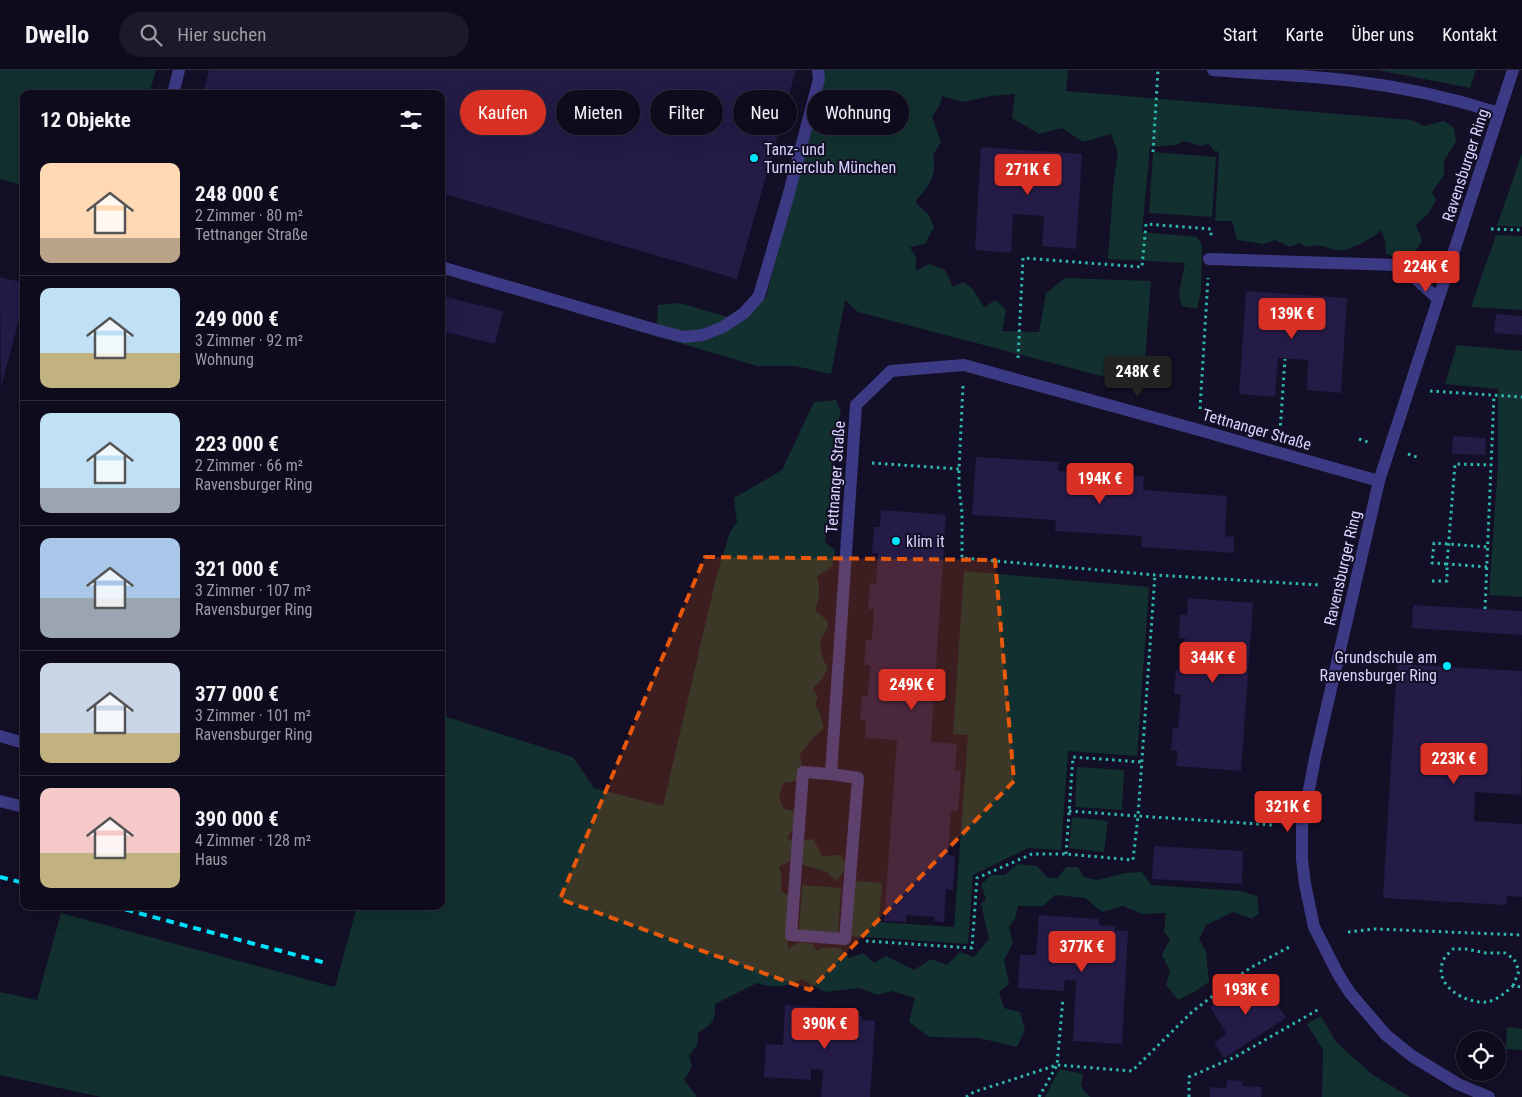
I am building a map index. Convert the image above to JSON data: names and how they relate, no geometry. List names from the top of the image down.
{
  "streets": {
    "street": ["Ravensburger Ring", "Tettnanger Straße"]
  },
  "crossings": [
    ["Ravensburger Ring", "Tettnanger Straße"]
  ],
  "places": ["Tanz- und Turnierclub München", "klim it", "Grundschule am Ravensburger Ring"],
  "page": {
    "header": "Dwello",
    "search": "Hier suchen",
    "nav": [
      "Start",
      "Karte",
      "Über uns",
      "Kontakt"
    ],
    "chip": [
      "Kaufen",
      "Mieten",
      "Filter",
      "Neu",
      "Wohnung"
    ],
    "heading": "12 Objekte",
    "list": [
      {
        "name": "248 000 €",
        "note": "2 Zimmer · 80 m² · Tettnanger Straße"
      },
      {
        "name": "249 000 €",
        "note": "3 Zimmer · 92 m² · Wohnung"
      },
      {
        "name": "223 000 €",
        "note": "2 Zimmer · 66 m² · Ravensburger Ring"
      },
      {
        "name": "321 000 €",
        "note": "3 Zimmer · 107 m² · Ravensburger Ring"
      },
      {
        "name": "377 000 €",
        "note": "3 Zimmer · 101 m² · Ravensburger Ring"
      },
      {
        "name": "390 000 €",
        "note": "4 Zimmer · 128 m² · Haus"
      }
    ],
    "price": [
      "271K €",
      "224K €",
      "139K €",
      "248K €",
      "194K €",
      "344K €",
      "249K €",
      "223K €",
      "321K €",
      "377K €",
      "193K €",
      "390K €"
    ]
  }
}
